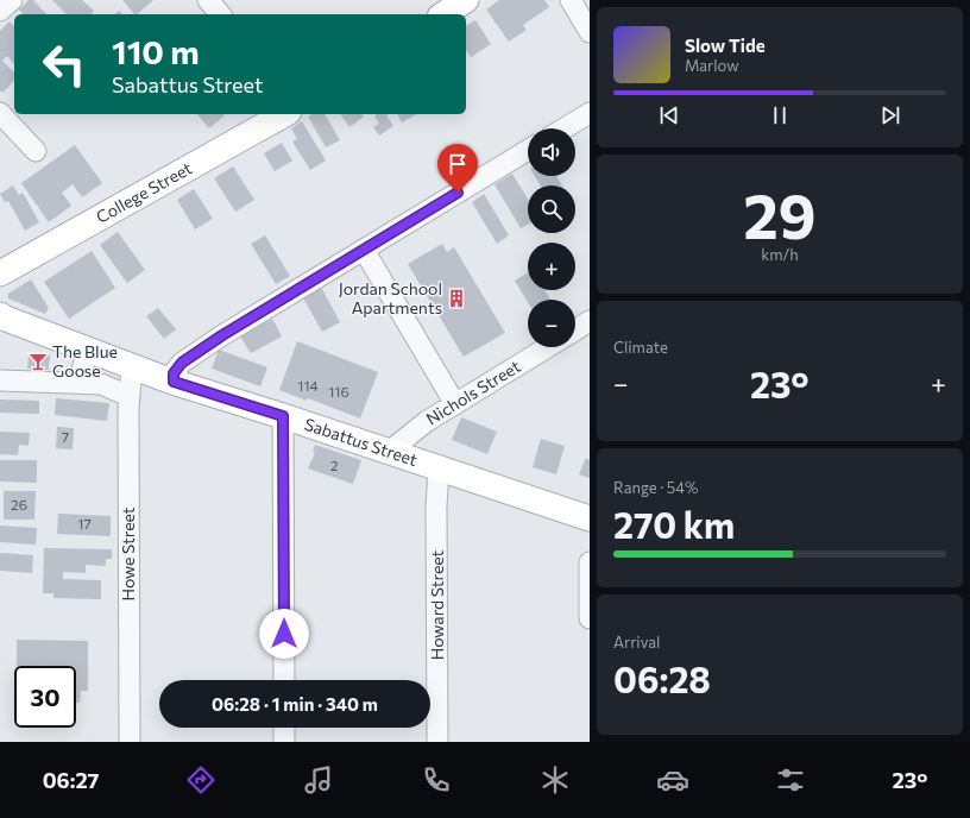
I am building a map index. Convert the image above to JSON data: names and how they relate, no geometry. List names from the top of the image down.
{
  "streets": {
    "main road": ["College Street", "Sabattus Street"],
    "street": ["Nichols Street", "Howe Street", "Howard Street"]
  },
  "crossings": [
    ["Nichols Street", "Sabattus Street"],
    ["Sabattus Street", "Howe Street"],
    ["Sabattus Street", "Howard Street"]
  ],
  "places": {
    "building": ["Jordan School Apartments"],
    "bar": ["The Blue Goose"]
  },
  "house_numbers": [
    "114",
    "116",
    "7",
    "2",
    "26",
    "17"
  ],
  "page": {
    "turn": ["110 m", "Sabattus Street"],
    "song": ["Slow Tide", "Marlow"],
    "map_buttons": ["+", "−"],
    "tile": [
      ["29", "km/h"],
      "Climate",
      ["Range · 54%", "270 km"],
      ["Arrival", "06:28"]
    ],
    "heat": ["−", "23°", "+"],
    "limit": "30",
    "trip": "06:28 · 1 min · 340 m",
    "tabs": ["06:27", "23°"]
  }
}
